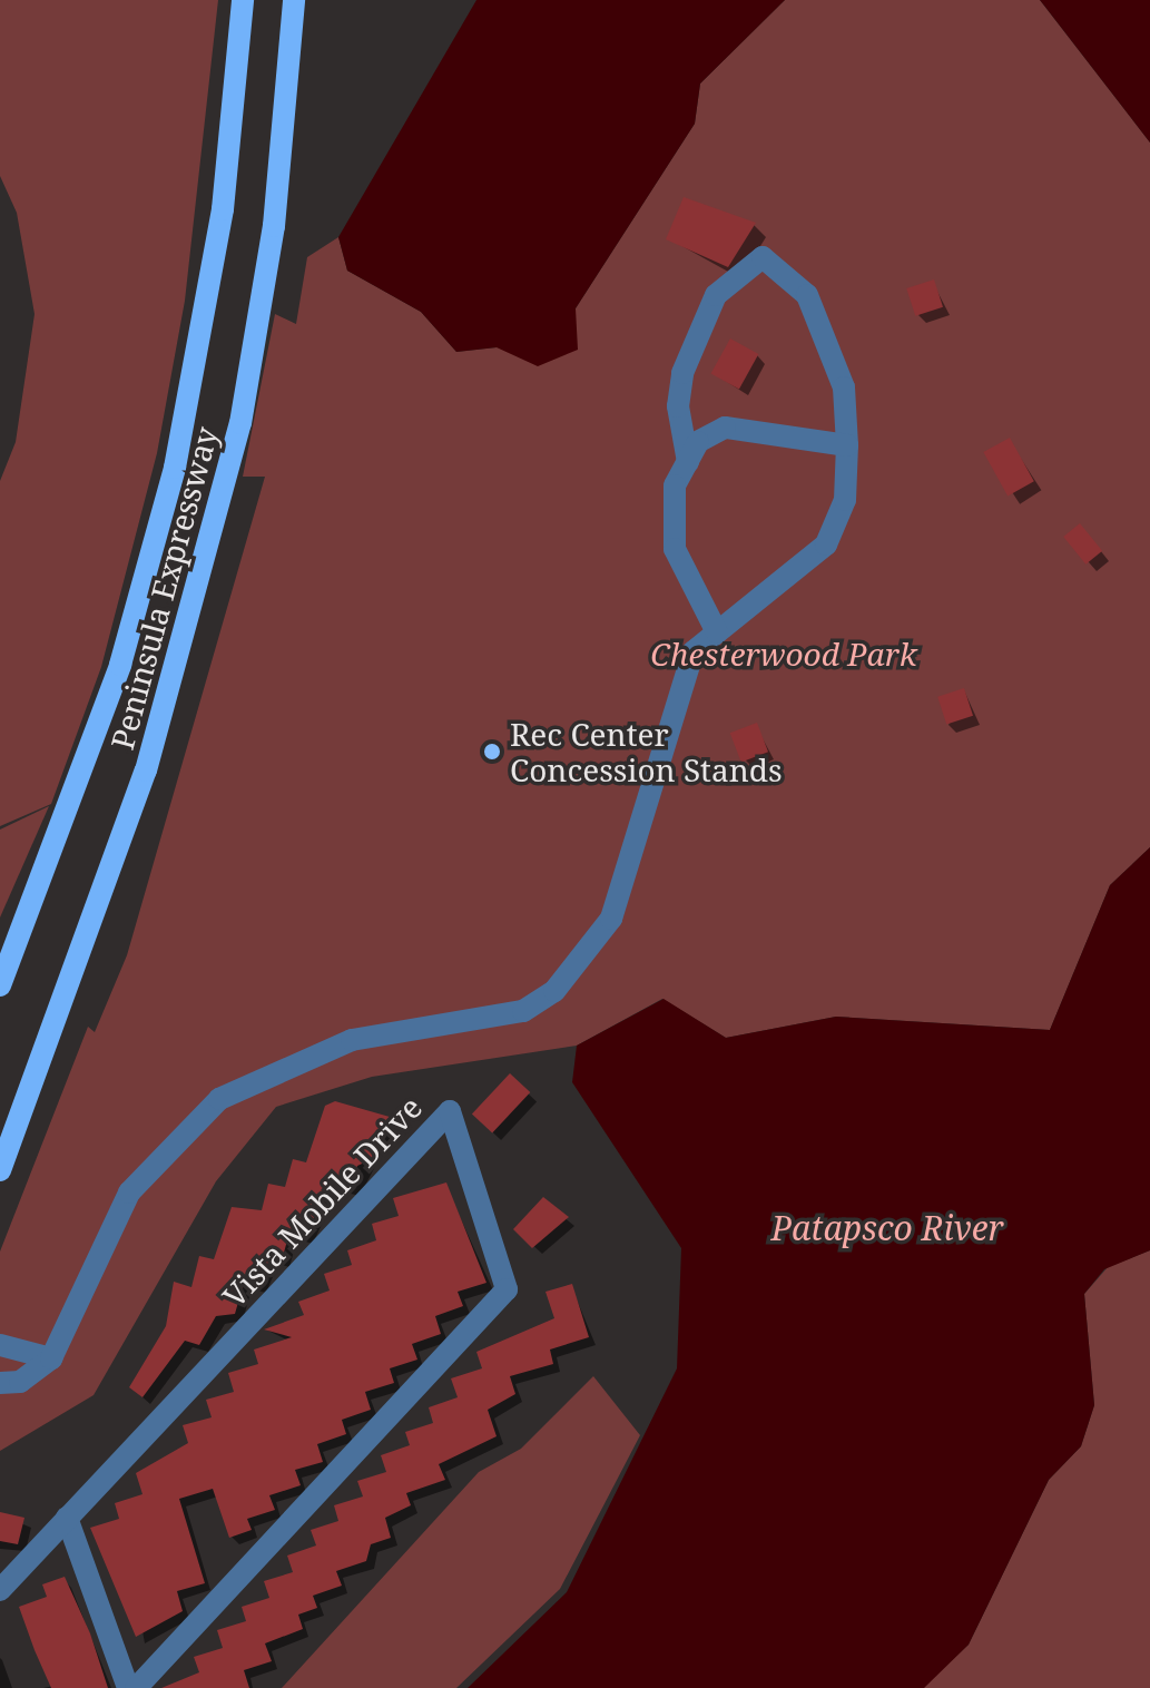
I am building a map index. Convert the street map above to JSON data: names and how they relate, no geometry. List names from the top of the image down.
{
  "streets": {
    "main road": ["Peninsula Expressway"],
    "street": ["Vista Mobile Drive"]
  },
  "water": ["Patapsco River"],
  "parks": ["Chesterwood Park"],
  "places": ["Rec Center Concession Stands"]
}
